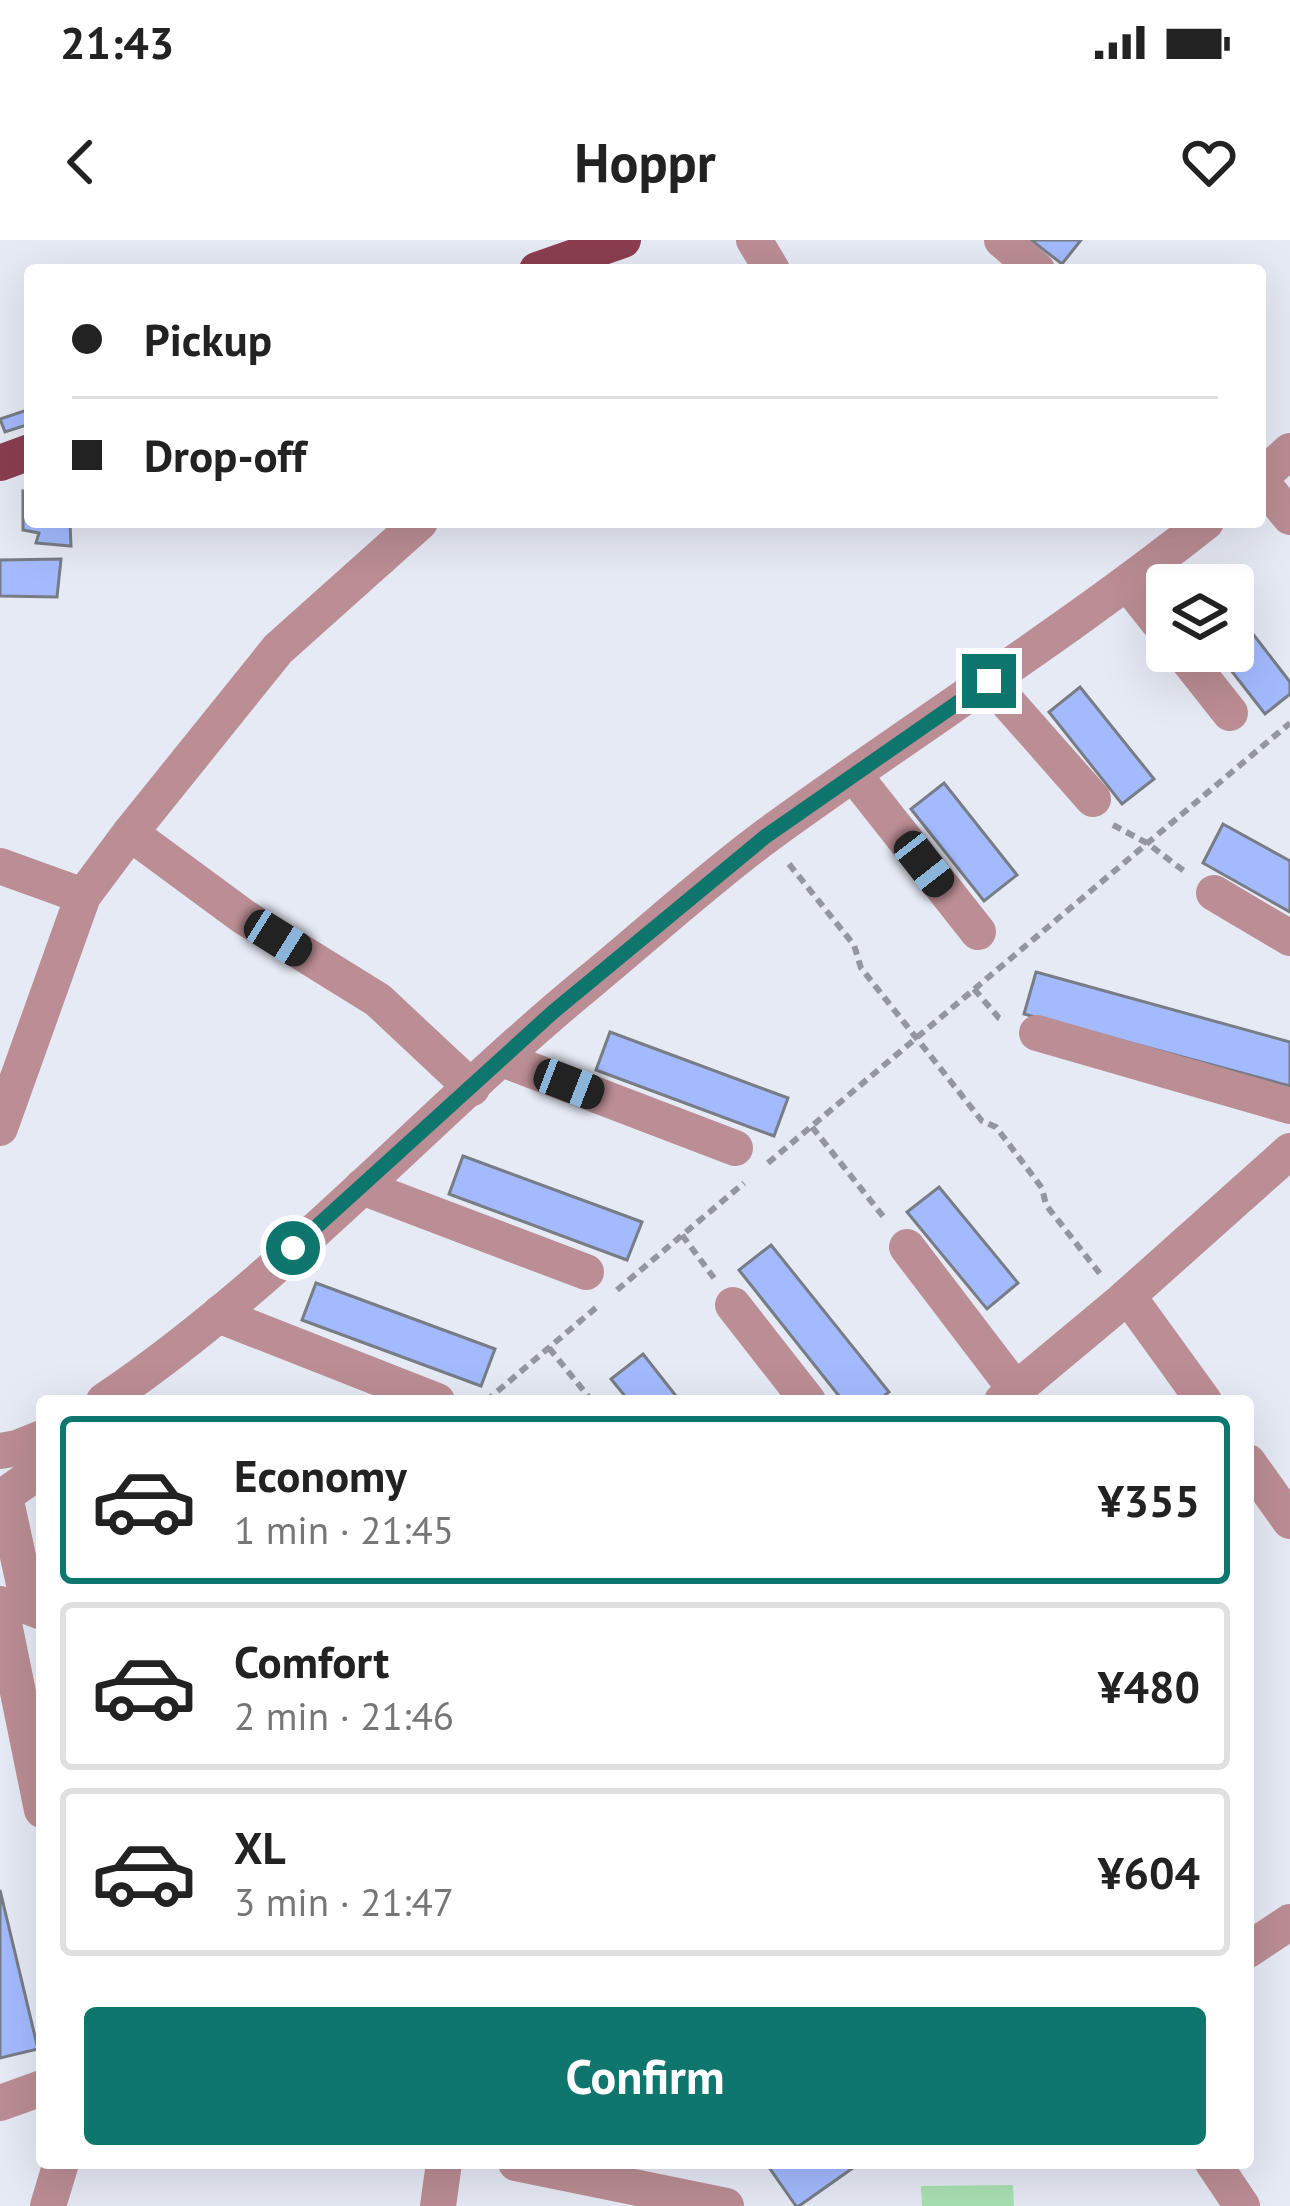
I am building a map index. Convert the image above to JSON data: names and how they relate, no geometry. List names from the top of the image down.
{
  "page": {
    "status": "21:43",
    "header": "Hoppr",
    "banner": ["Pickup", "Drop-off"],
    "list": [
      {
        "name": "Economy",
        "note": "1 min · 21:45",
        "value": "¥355"
      },
      {
        "name": "Comfort",
        "note": "2 min · 21:46",
        "value": "¥480"
      },
      {
        "name": "XL",
        "note": "3 min · 21:47",
        "value": "¥604"
      }
    ],
    "buttons": "Confirm"
  }
}
